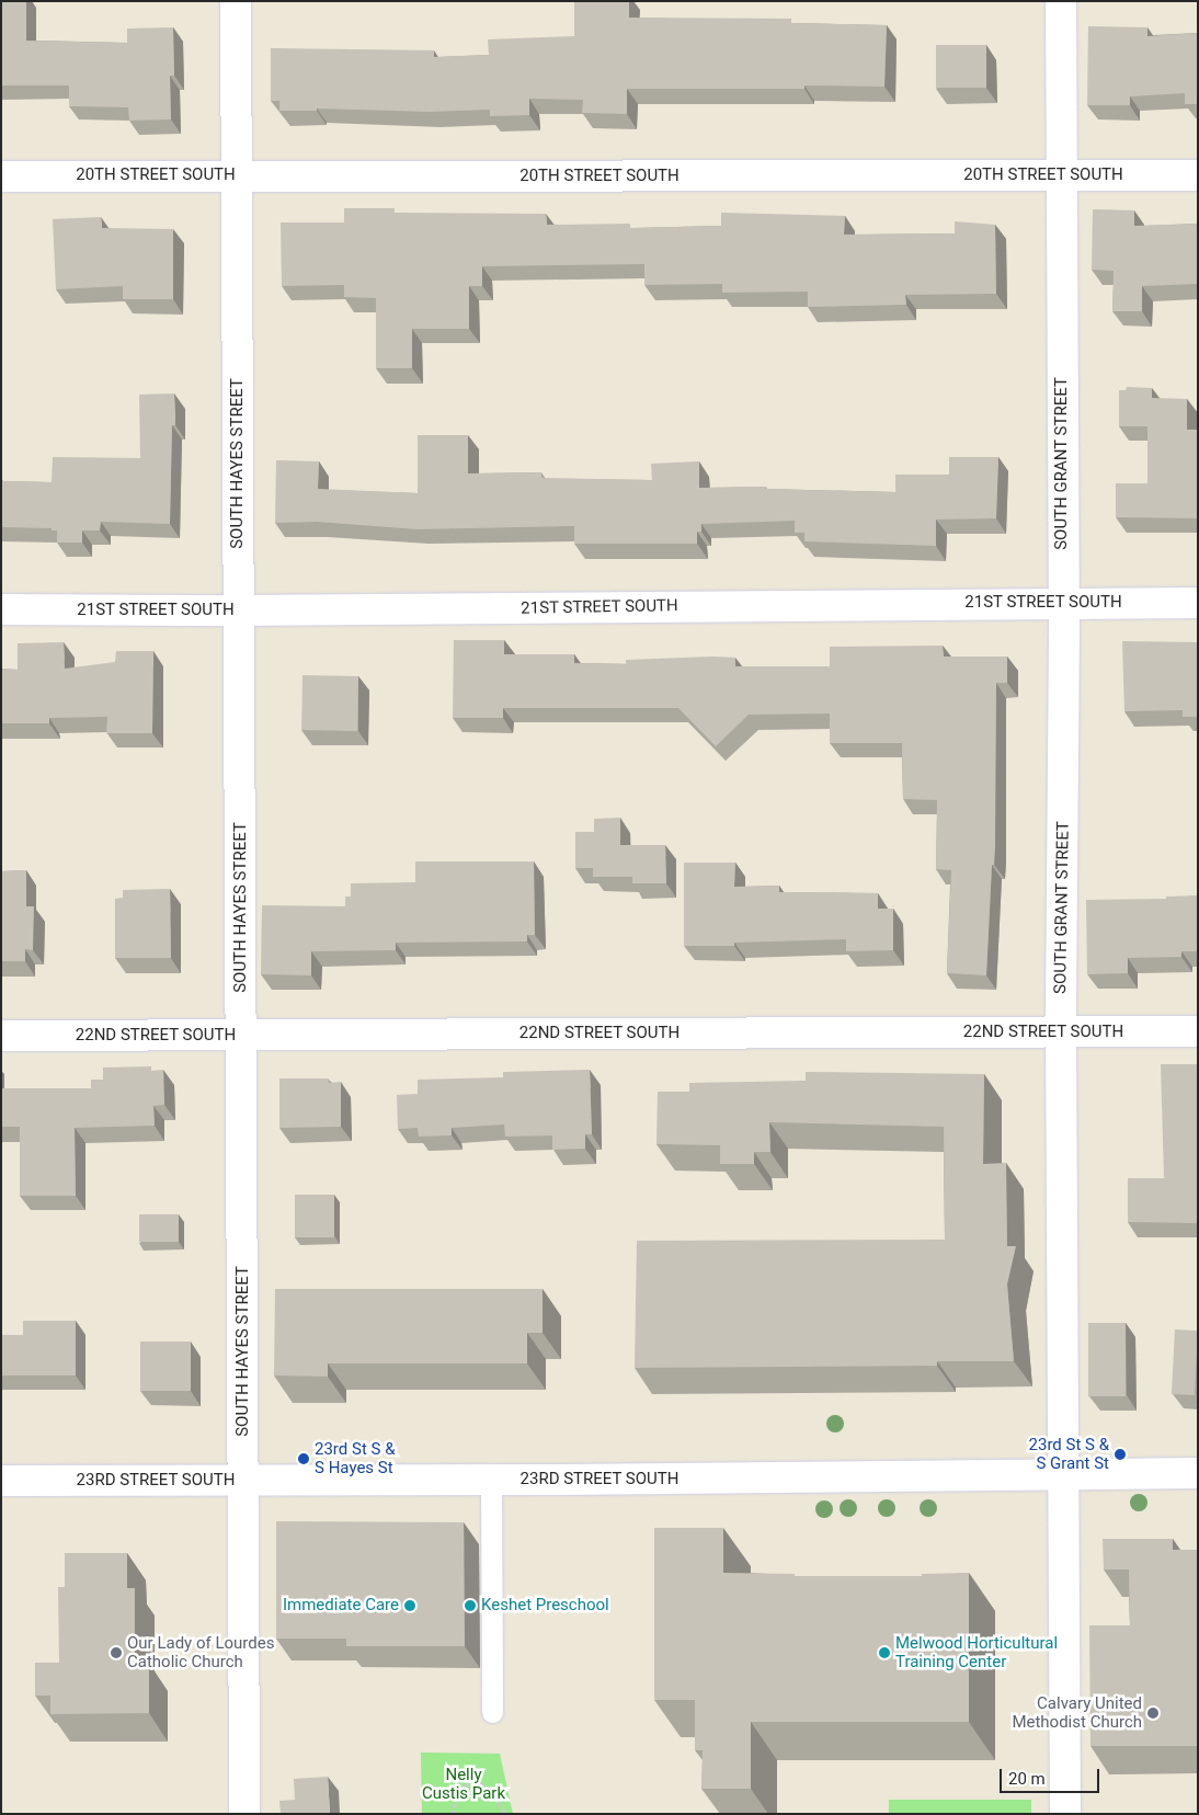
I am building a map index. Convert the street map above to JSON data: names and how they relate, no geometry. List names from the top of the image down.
{
  "streets": {
    "street": [
      "20TH STREET SOUTH",
      "SOUTH HAYES STREET",
      "SOUTH GRANT STREET",
      "21ST STREET SOUTH",
      "22ND STREET SOUTH",
      "23RD STREET SOUTH"
    ]
  },
  "crossings": [
    ["20TH STREET SOUTH", "SOUTH HAYES STREET"],
    ["20TH STREET SOUTH", "SOUTH GRANT STREET"],
    ["SOUTH HAYES STREET", "21ST STREET SOUTH"],
    ["SOUTH HAYES STREET", "22ND STREET SOUTH"],
    ["SOUTH HAYES STREET", "23RD STREET SOUTH"],
    ["SOUTH GRANT STREET", "21ST STREET SOUTH"],
    ["SOUTH GRANT STREET", "22ND STREET SOUTH"],
    ["SOUTH GRANT STREET", "23RD STREET SOUTH"]
  ],
  "parks": ["Nelly Custis Park"],
  "places": [
    "23rd St S & S Grant St",
    "23rd St S & S Hayes St",
    "Immediate Care",
    "Keshet Preschool",
    "Our Lady of Lourdes Catholic Church",
    "Melwood Horticultural Training Center",
    "Calvary United Methodist Church"
  ],
  "scale_bar": "20 m"
}
